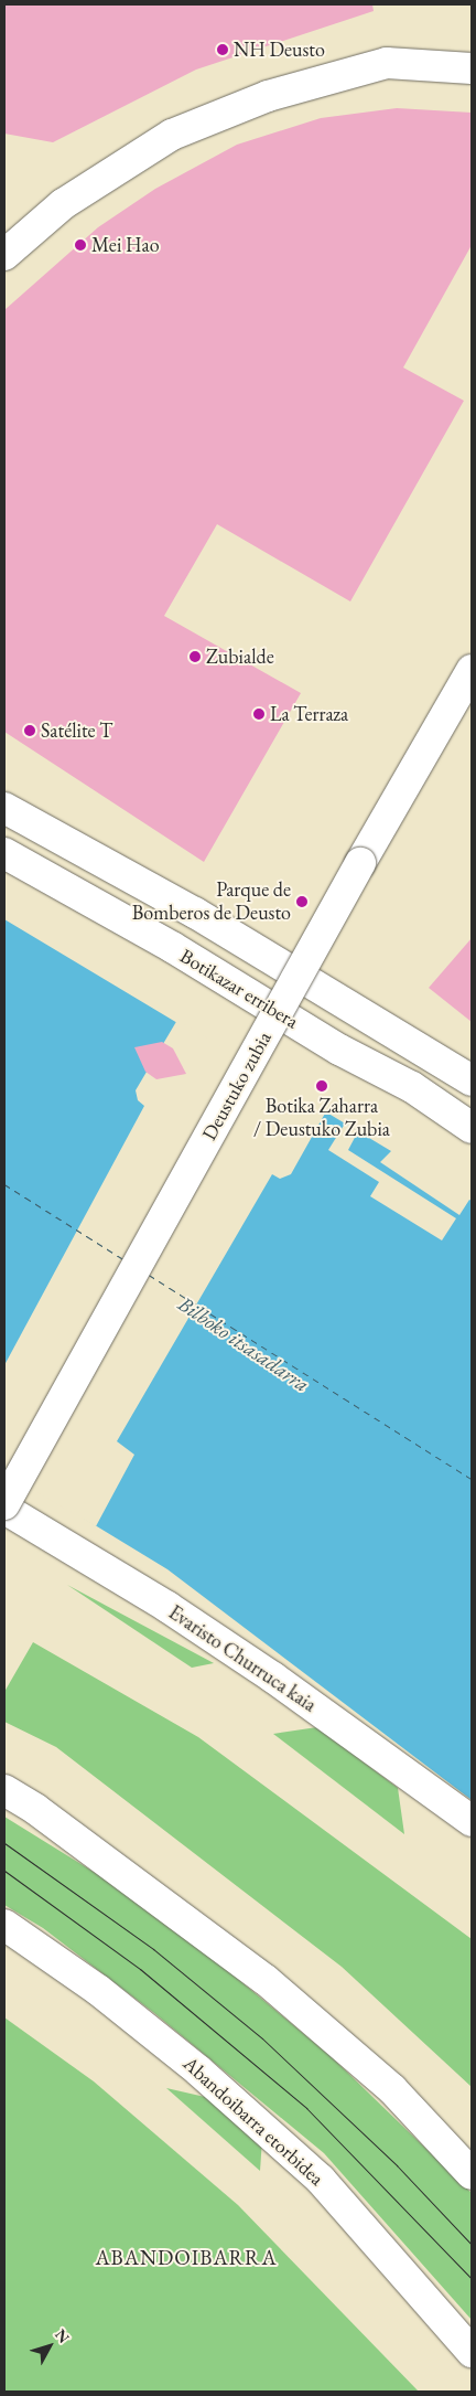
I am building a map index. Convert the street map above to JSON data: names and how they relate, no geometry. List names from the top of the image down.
{
  "streets": {
    "street": [
      "Botikazar erribera",
      "Deustuko zubia",
      "Evaristo Churruca kaia",
      "Abandoibarra etorbidea"
    ]
  },
  "districts": ["ABANDOIBARRA"],
  "water": ["Bilboko itsasadarra"],
  "places": [
    "NH Deusto",
    "Mei Hao",
    "Zubialde",
    "La Terraza",
    "Satélite T",
    "Parque de Bomberos de Deusto",
    "Botika Zaharra / Deustuko Zubia"
  ],
  "north": "top right"
}
